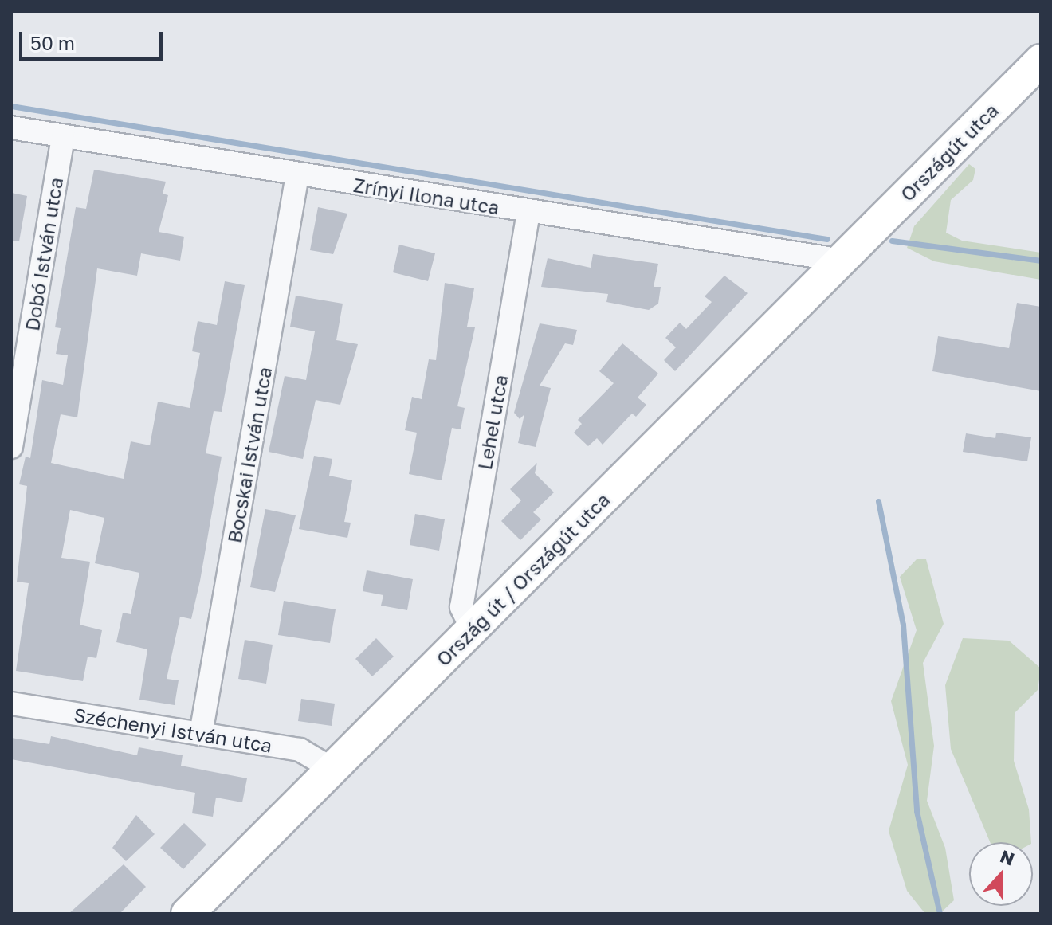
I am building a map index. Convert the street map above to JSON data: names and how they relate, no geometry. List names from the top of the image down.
{
  "streets": {
    "main road": ["Országút utca", "Ország út / Országút utca"],
    "street": [
      "Zrínyi Ilona utca",
      "Dobó István utca",
      "Lehel utca",
      "Bocskai István utca",
      "Széchenyi István utca"
    ]
  },
  "crossings": [
    ["Országút utca", "Zrínyi Ilona utca"],
    ["Országút utca", "Ország út / Országút utca"],
    ["Zrínyi Ilona utca", "Dobó István utca"],
    ["Zrínyi Ilona utca", "Lehel utca"],
    ["Zrínyi Ilona utca", "Bocskai István utca"],
    ["Zrínyi Ilona utca", "Ország út / Országút utca"],
    ["Lehel utca", "Ország út / Országút utca"],
    ["Bocskai István utca", "Széchenyi István utca"],
    ["Ország út / Országút utca", "Széchenyi István utca"]
  ],
  "scale_bar": "50 m",
  "north": "top"
}
